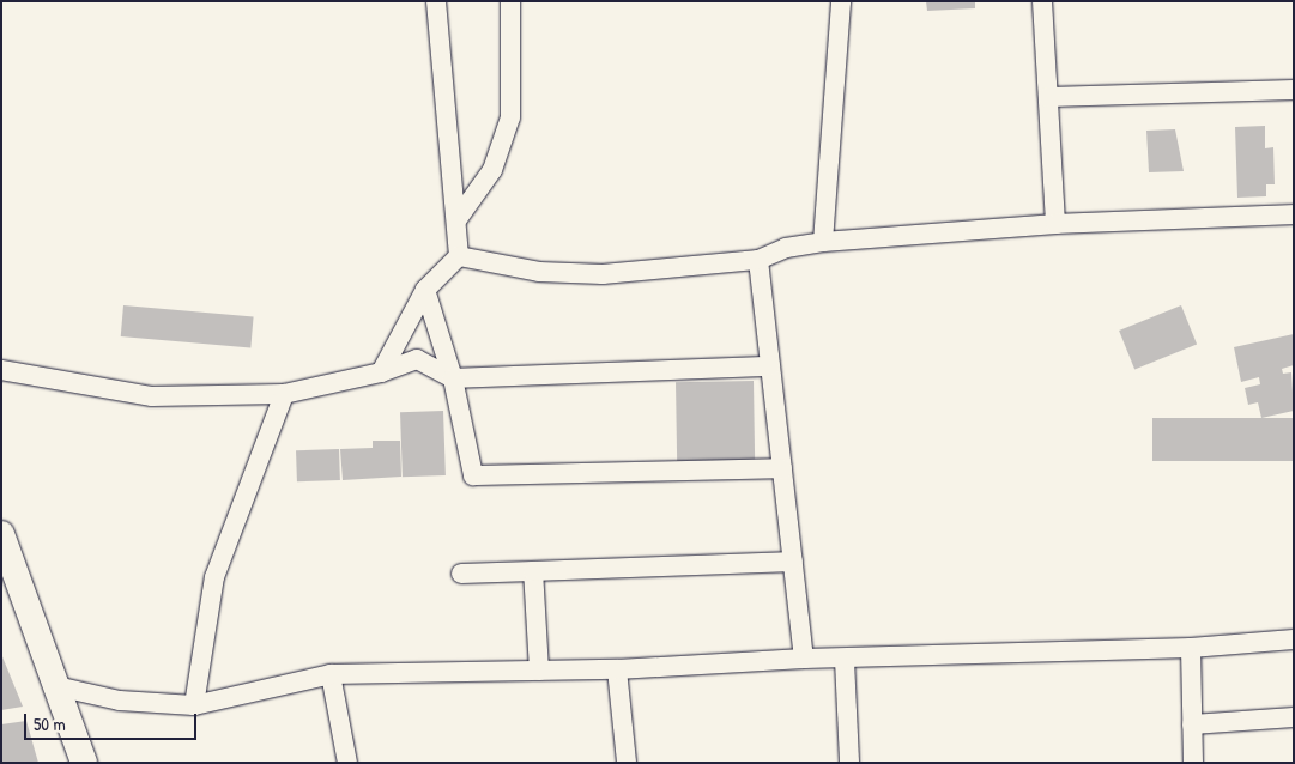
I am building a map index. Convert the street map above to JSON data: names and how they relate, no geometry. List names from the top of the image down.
{
  "scale_bar": "50 m"
}
